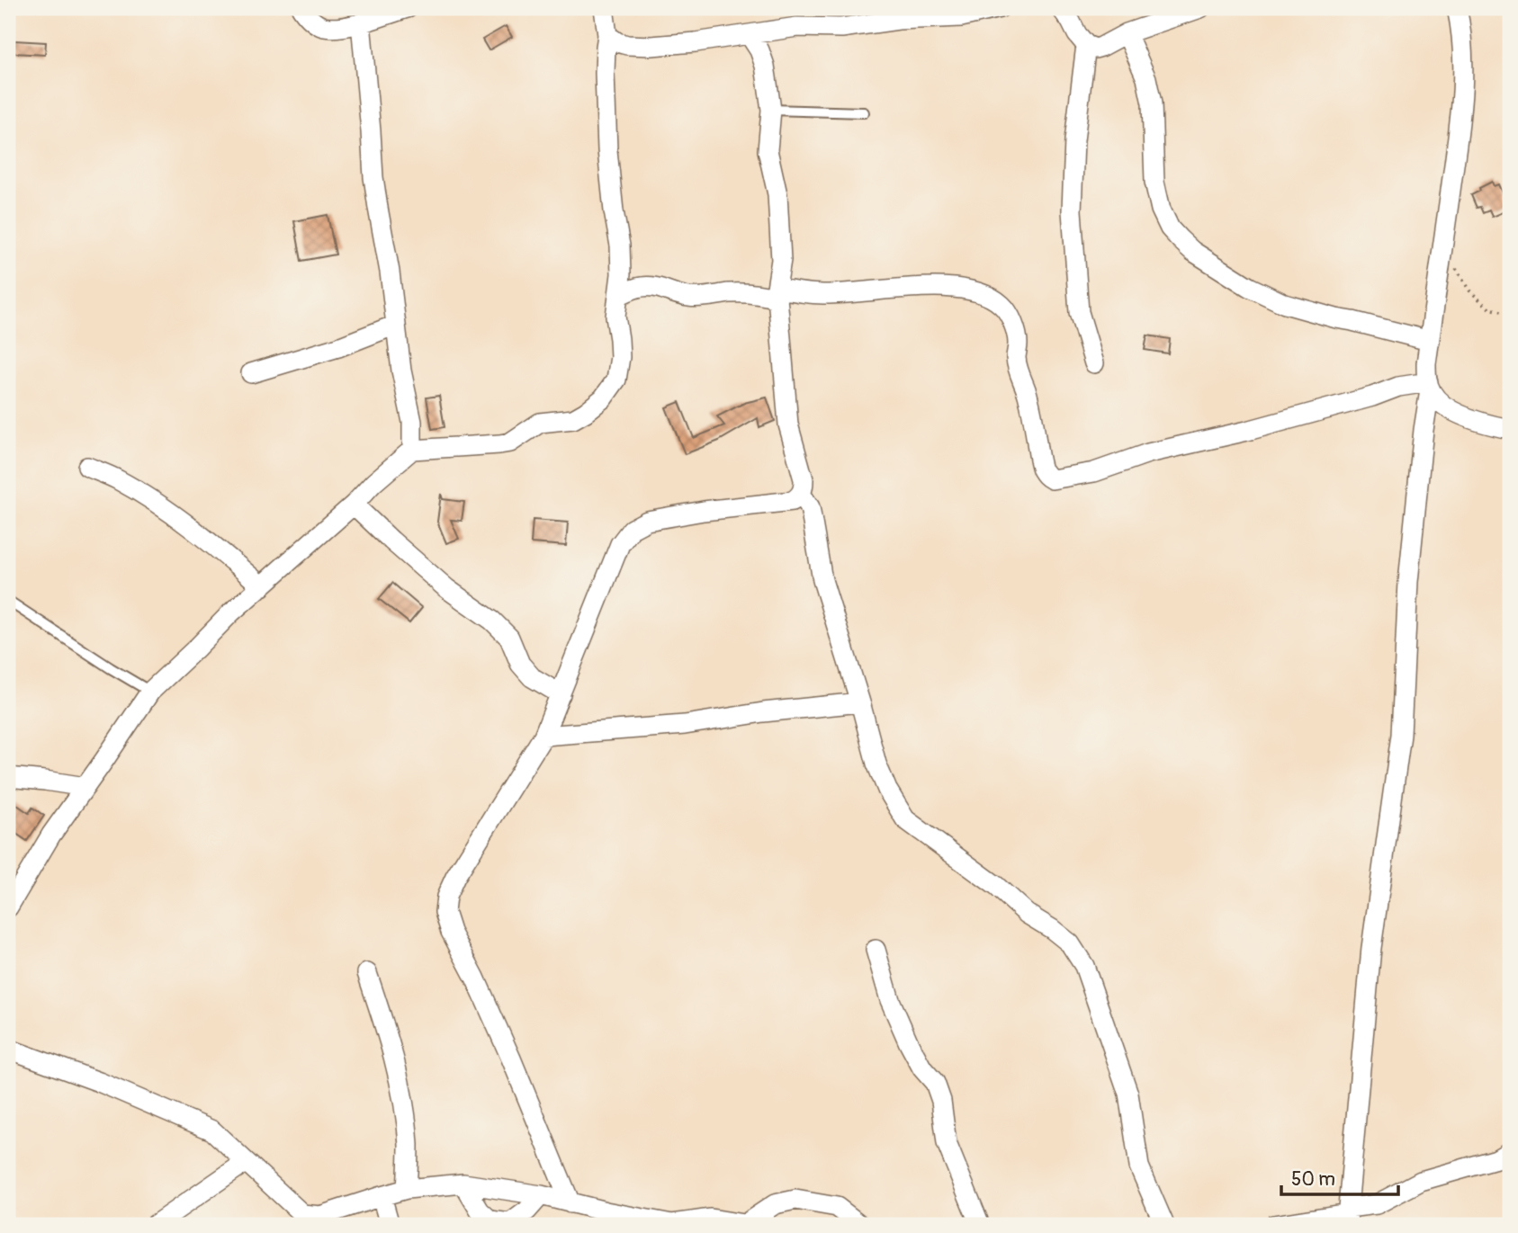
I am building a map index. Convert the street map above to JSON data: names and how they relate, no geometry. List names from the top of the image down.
{
  "scale_bar": "50 m"
}
